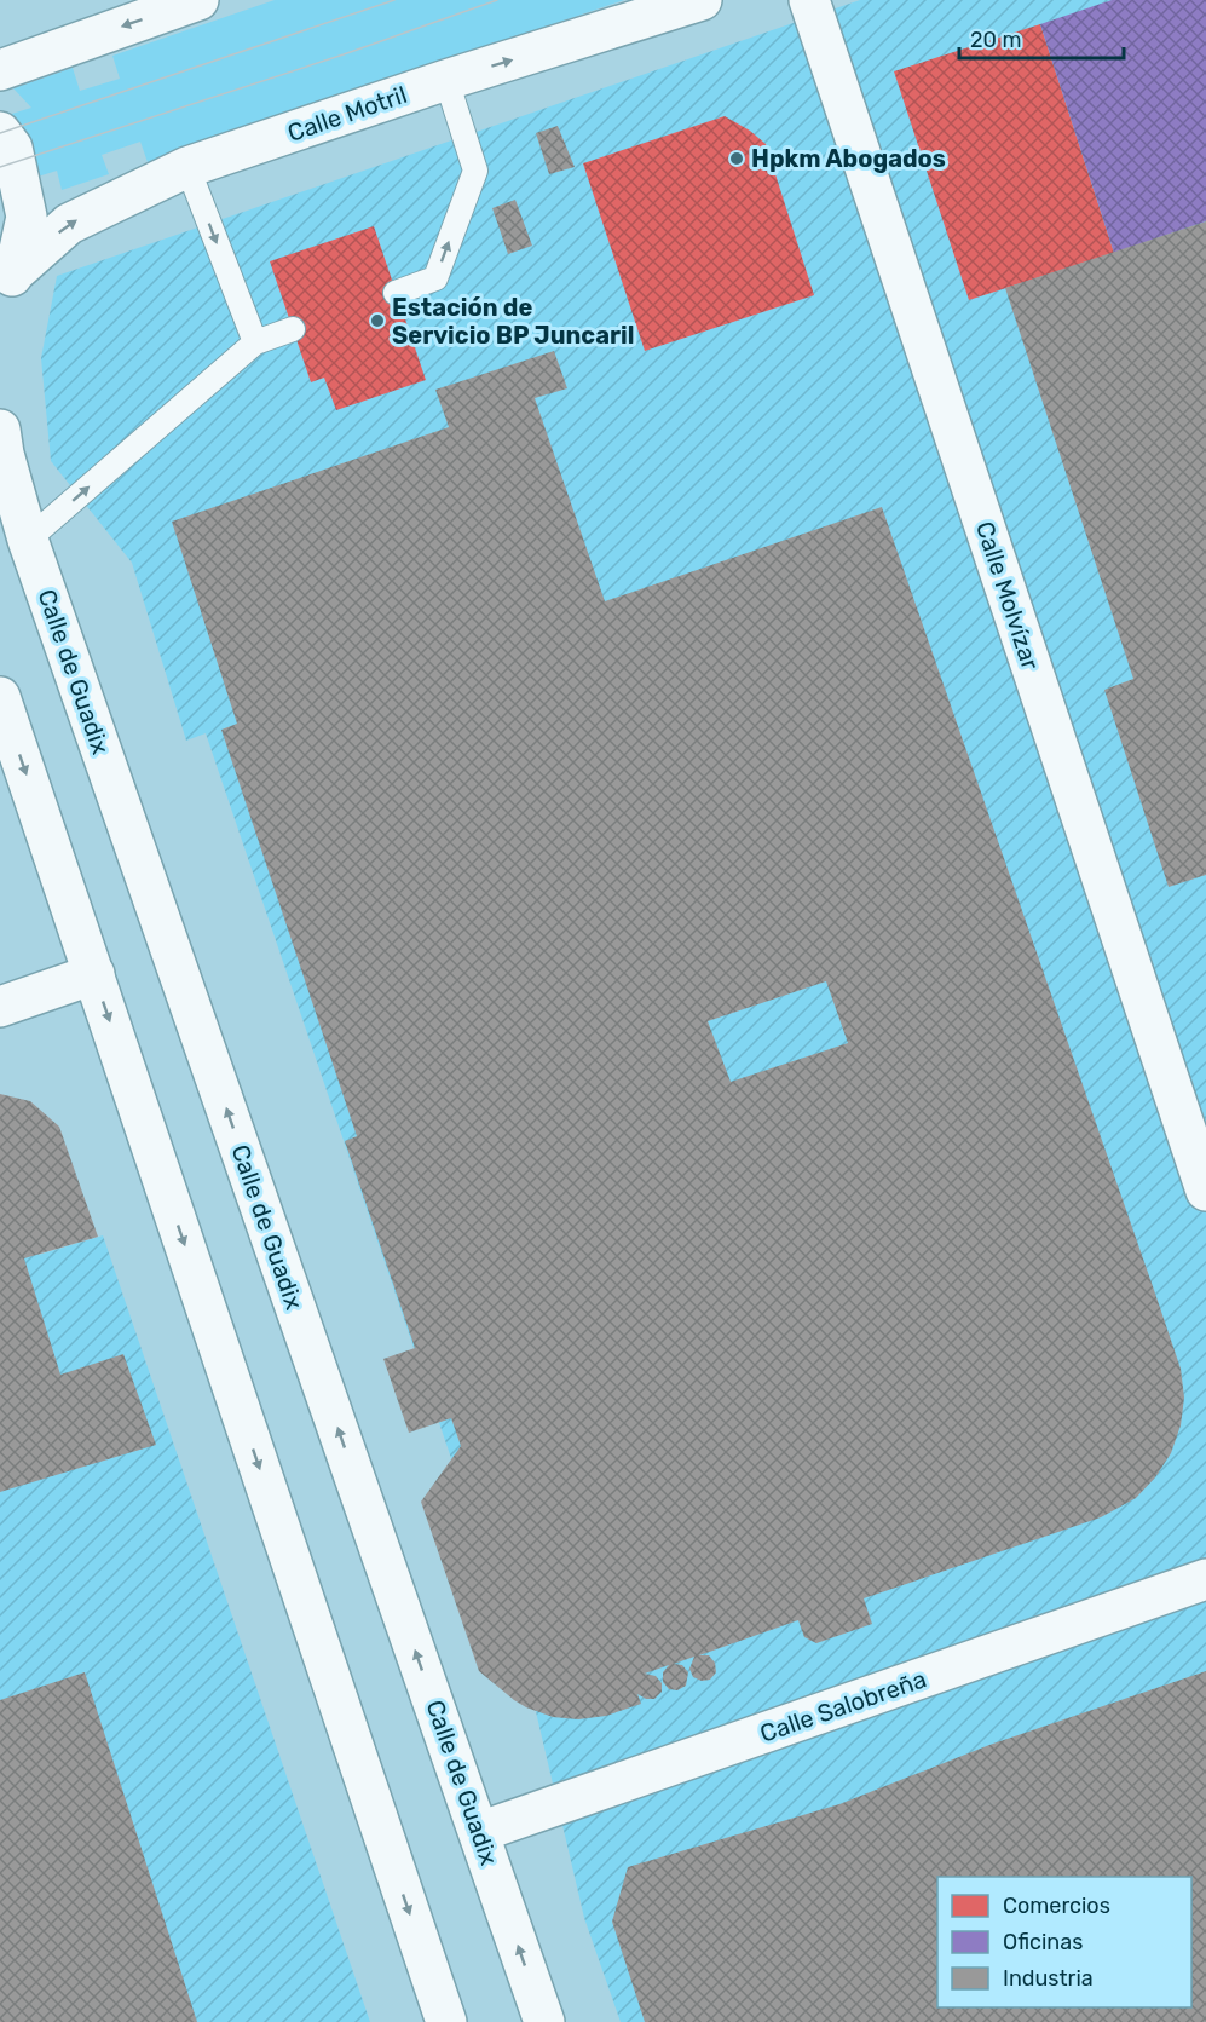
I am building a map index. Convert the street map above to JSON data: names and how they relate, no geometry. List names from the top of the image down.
{
  "streets": {
    "street": [
      "Calle Motril",
      "Calle Molvízar",
      "Calle de Guadix",
      "Calle Salobreña"
    ]
  },
  "crossings": [
    ["Calle de Guadix", "Calle Salobreña"]
  ],
  "one_way": ["Calle Motril"],
  "places": ["Hpkm Abogados", "Estación de Servicio BP Juncaril"],
  "legend": ["Comercios", "Oficinas", "Industria"],
  "scale_bar": "20 m"
}
